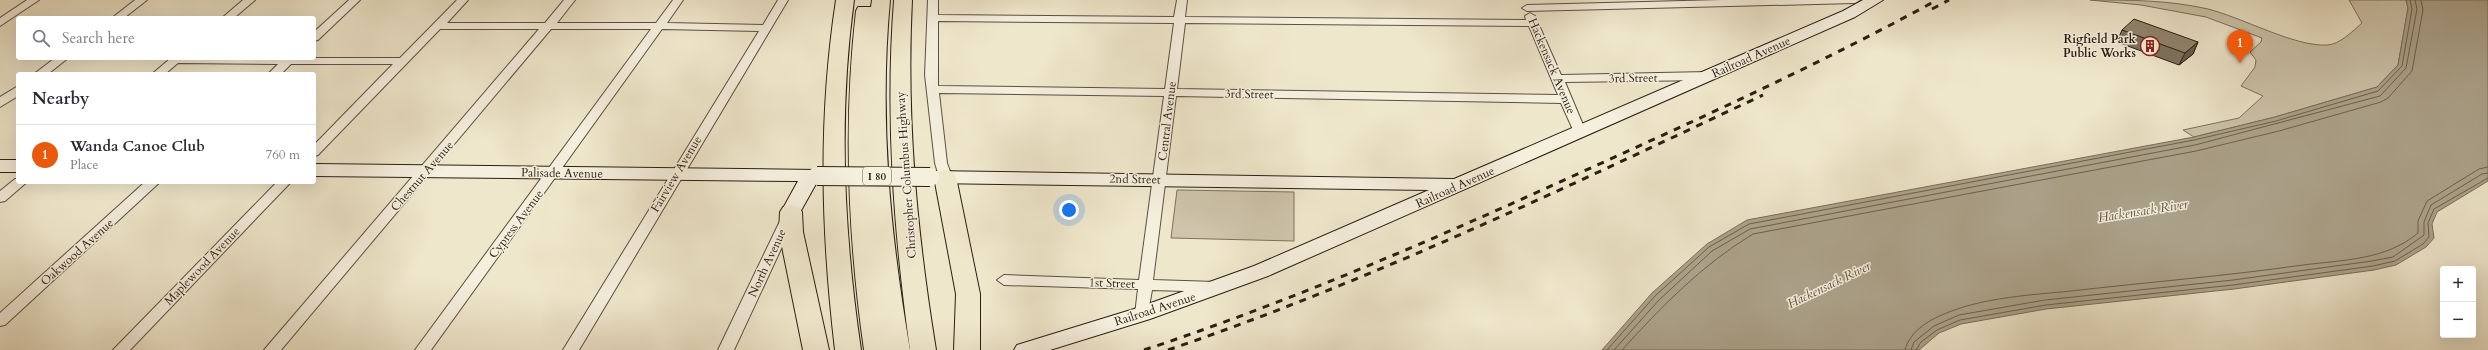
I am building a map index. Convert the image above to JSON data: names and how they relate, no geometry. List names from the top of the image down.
{
  "streets": {
    "highway": ["Christopher Columbus Highway", "I 80"],
    "main road": [
      "Railroad Avenue",
      "Palisade Avenue",
      "2nd Street",
      "North Avenue"
    ],
    "street": [
      "Hackensack Avenue",
      "3rd Street",
      "Central Avenue",
      "Fairview Avenue",
      "Chestnut Avenue",
      "Cypress Avenue",
      "Oakwood Avenue",
      "Maplewood Avenue",
      "1st Street"
    ]
  },
  "crossings": [
    ["Railroad Avenue", "Hackensack Avenue"],
    ["Railroad Avenue", "3rd Street"],
    ["Railroad Avenue", "Central Avenue"],
    ["Railroad Avenue", "2nd Street"],
    ["Railroad Avenue", "1st Street"],
    ["Hackensack Avenue", "3rd Street"],
    ["3rd Street", "Central Avenue"],
    ["Central Avenue", "2nd Street"],
    ["Central Avenue", "1st Street"],
    ["Palisade Avenue", "Fairview Avenue"],
    ["Palisade Avenue", "Chestnut Avenue"],
    ["Palisade Avenue", "2nd Street"],
    ["Palisade Avenue", "Cypress Avenue"],
    ["Palisade Avenue", "North Avenue"],
    ["2nd Street", "North Avenue"]
  ],
  "water": ["Hackensack River"],
  "places": {
    "building": ["Rigfield Park Public Works"]
  },
  "page": {
    "search": "Search here",
    "pins": "1",
    "heading": "Nearby",
    "list": [
      {
        "mark": "1",
        "name": "Wanda Canoe Club",
        "note": "Place",
        "value": "760 m"
      }
    ],
    "map_buttons": ["+", "−"]
  }
}
